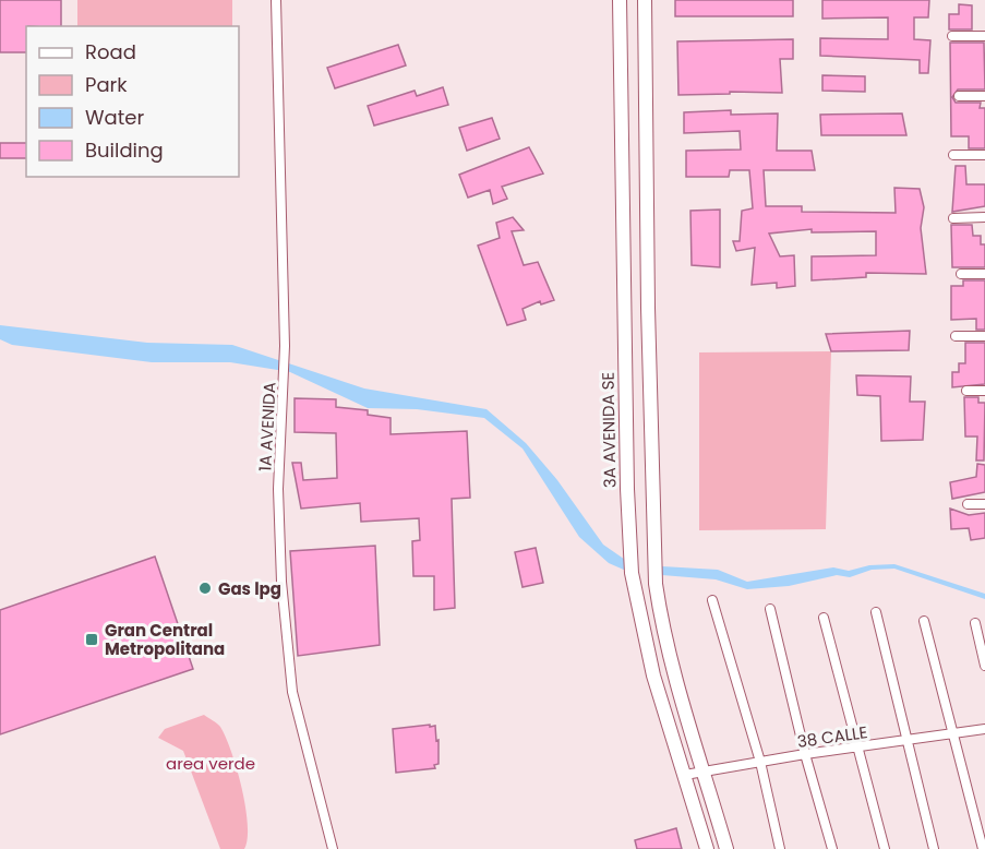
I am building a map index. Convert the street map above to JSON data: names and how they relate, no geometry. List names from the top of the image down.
{
  "streets": {
    "street": ["1A AVENIDA", "3A AVENIDA SE", "38 CALLE"]
  },
  "crossings": [
    ["3A AVENIDA SE", "38 CALLE"]
  ],
  "parks": ["area verde"],
  "places": {
    "other": ["Gas lpg"],
    "transit": ["Gran Central Metropolitana"]
  },
  "legend": [
    "Road",
    "Park",
    "Water",
    "Building"
  ]
}
